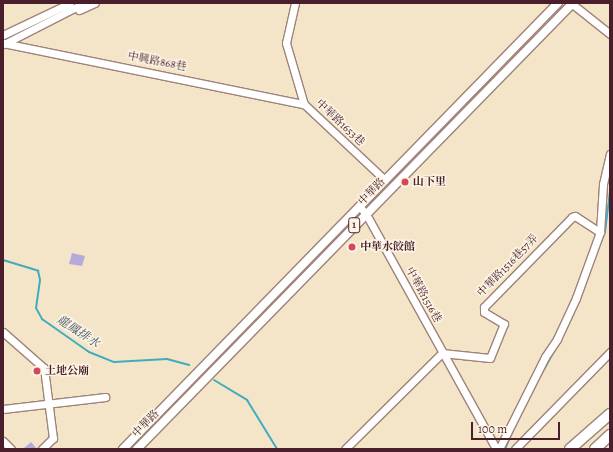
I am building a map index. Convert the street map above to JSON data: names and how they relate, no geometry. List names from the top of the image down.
{
  "streets": {
    "main road": ["中華路", "1"],
    "street": [
      "中興路868巷",
      "中華路1653巷",
      "中華路1516巷57弄",
      "中華路1516巷"
    ]
  },
  "crossings": [
    ["中興路868巷", "中華路1653巷"],
    ["中華路1653巷", "中華路"],
    ["中華路", "中華路1516巷"],
    ["中華路1516巷57弄", "中華路1516巷"]
  ],
  "water": ["龍鳳排水"],
  "places": ["山下里", "中華水餃館", "土地公廟"],
  "scale_bar": "100 m"
}
